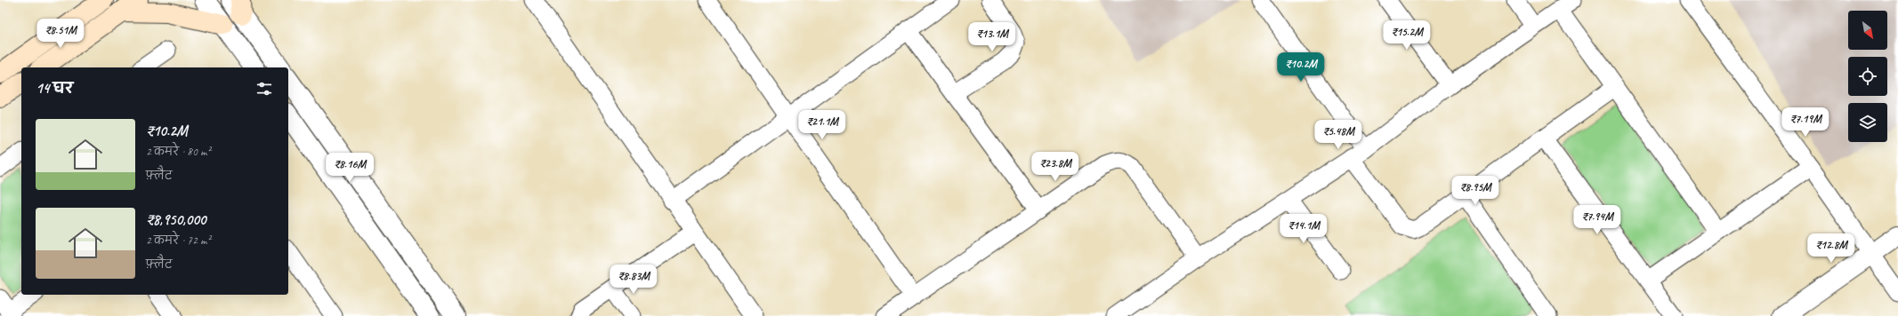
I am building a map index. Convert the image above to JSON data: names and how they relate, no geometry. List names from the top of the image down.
{
  "north": "bottom right",
  "page": {
    "price": [
      "₹8.51M",
      "₹15.2M",
      "₹13.1M",
      "₹10.2M",
      "₹7.19M",
      "₹21.1M",
      "₹5.48M",
      "₹23.8M",
      "₹8.16M",
      "₹8.95M",
      "₹7.94M",
      "₹14.1M",
      "₹12.8M",
      "₹8.83M"
    ],
    "heading": "14 घर",
    "list": [
      {
        "name": "₹10.2M",
        "note": "2 कमरे · 80 m² · फ़्लैट"
      },
      {
        "name": "₹8,950,000",
        "note": "2 कमरे · 72 m² · फ़्लैट"
      }
    ]
  }
}
